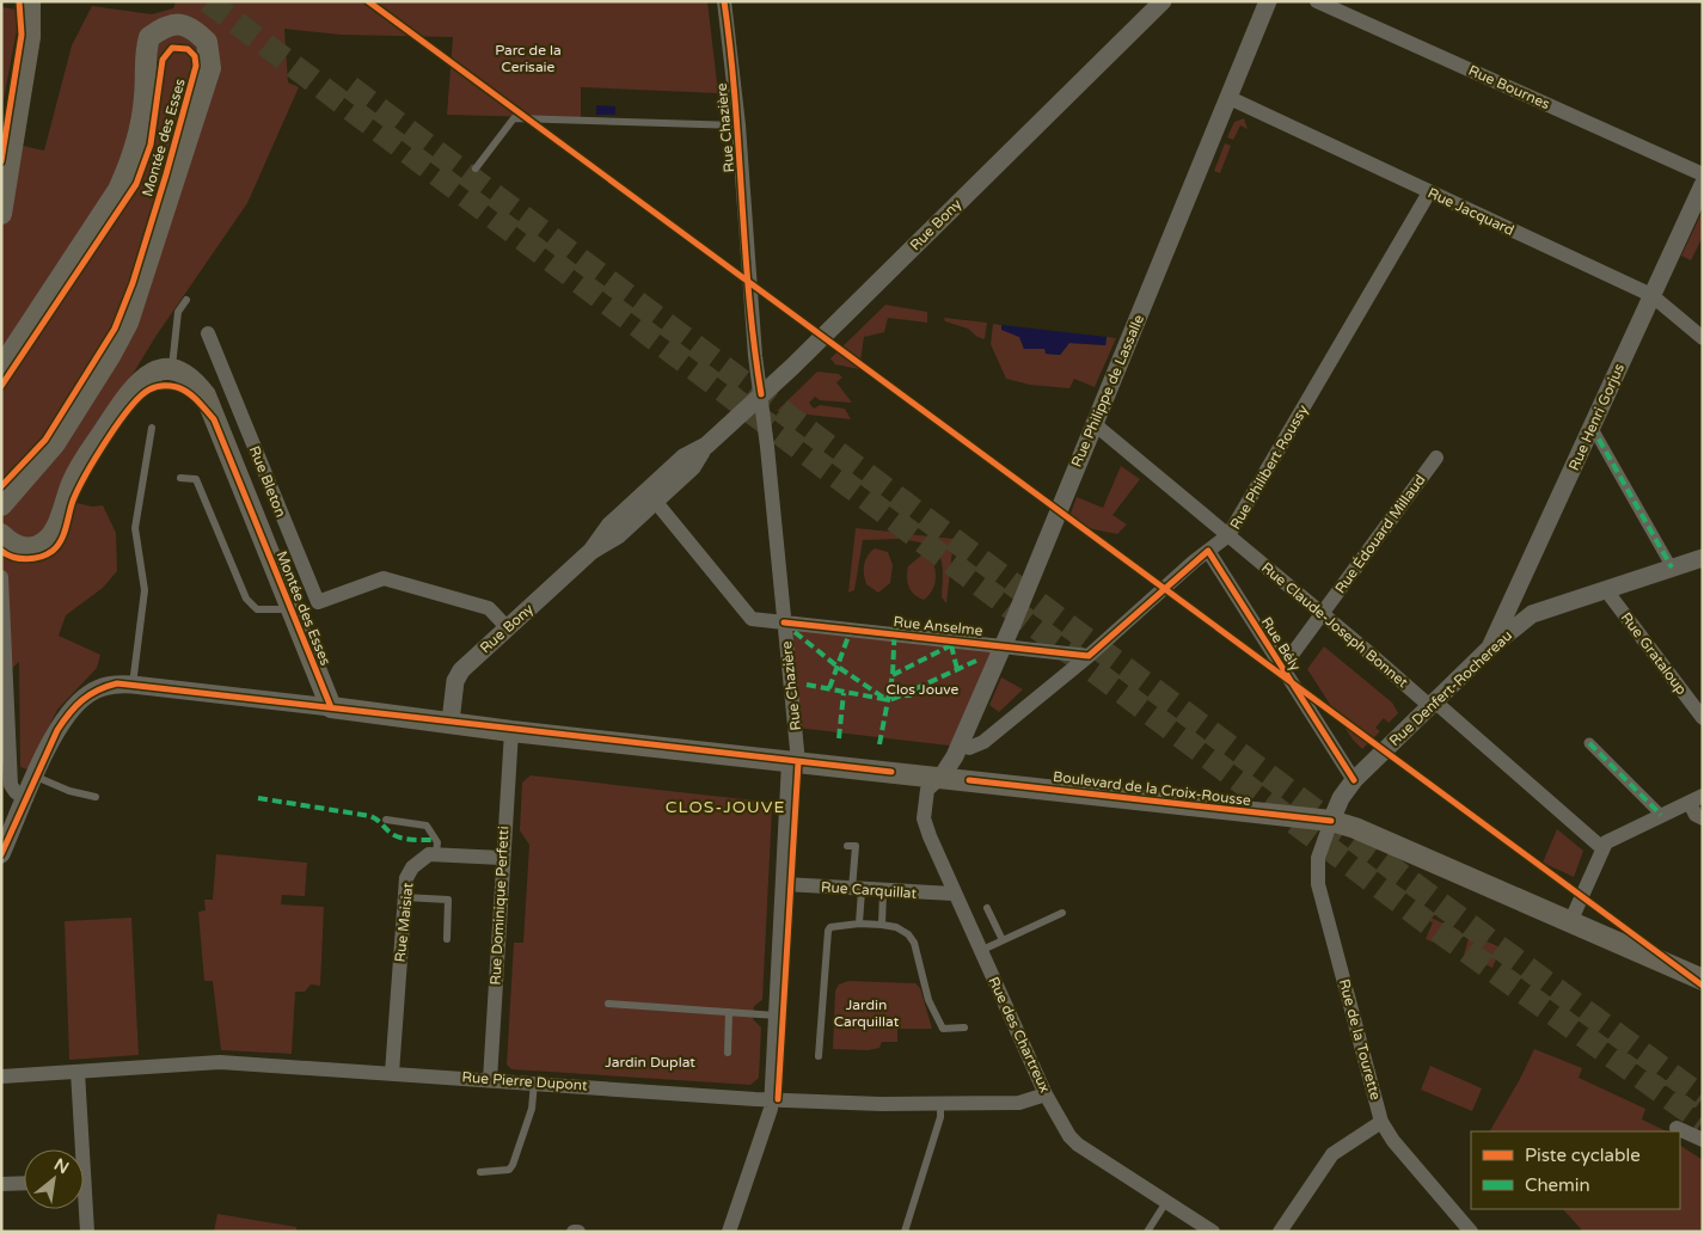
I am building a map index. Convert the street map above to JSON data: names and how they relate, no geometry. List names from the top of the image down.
{
  "streets": {
    "main road": ["Montée des Esses", "Boulevard de la Croix-Rousse"],
    "street": [
      "Rue Bournes",
      "Rue Chazière",
      "Rue Jacquard",
      "Rue Bony",
      "Rue Philippe de Lassalle",
      "Rue Henri Gorjus",
      "Rue Philibert Roussy",
      "Rue Bleton",
      "Rue Édouard Millaud",
      "Rue Claude-Joseph Bonnet",
      "Rue Anselme",
      "Rue Bély",
      "Rue Grataloup",
      "Rue Denfert-Rochereau",
      "Rue Carquillat",
      "Rue Dominique Perfetti",
      "Rue Maisiat",
      "Rue des Chartreux",
      "Rue de la Tourette",
      "Rue Pierre Dupont"
    ]
  },
  "crossings": [
    ["Rue Chazière", "Rue Bony"],
    ["Rue Chazière", "Rue Anselme"],
    ["Rue Chazière", "Boulevard de la Croix-Rousse"],
    ["Rue Chazière", "Rue Carquillat"],
    ["Rue Chazière", "Rue Pierre Dupont"],
    ["Montée des Esses", "Boulevard de la Croix-Rousse"],
    ["Rue Jacquard", "Rue Philippe de Lassalle"],
    ["Rue Jacquard", "Rue Henri Gorjus"],
    ["Rue Jacquard", "Rue Philibert Roussy"],
    ["Rue Bony", "Rue Bleton"],
    ["Rue Bony", "Rue Anselme"],
    ["Rue Bony", "Boulevard de la Croix-Rousse"],
    ["Rue Philippe de Lassalle", "Rue Philibert Roussy"],
    ["Rue Philippe de Lassalle", "Rue Claude-Joseph Bonnet"],
    ["Rue Philippe de Lassalle", "Rue Anselme"],
    ["Rue Philippe de Lassalle", "Boulevard de la Croix-Rousse"],
    ["Rue Philippe de Lassalle", "Rue des Chartreux"],
    ["Rue Henri Gorjus", "Rue Denfert-Rochereau"],
    ["Rue Philibert Roussy", "Rue Claude-Joseph Bonnet"],
    ["Rue Philibert Roussy", "Rue Anselme"],
    ["Rue Philibert Roussy", "Rue Bély"],
    ["Rue Édouard Millaud", "Rue Claude-Joseph Bonnet"],
    ["Rue Édouard Millaud", "Rue Bély"],
    ["Rue Claude-Joseph Bonnet", "Rue Denfert-Rochereau"],
    ["Rue Bély", "Rue Denfert-Rochereau"],
    ["Rue Grataloup", "Rue Denfert-Rochereau"],
    ["Rue Denfert-Rochereau", "Boulevard de la Croix-Rousse"],
    ["Rue Denfert-Rochereau", "Rue de la Tourette"],
    ["Boulevard de la Croix-Rousse", "Rue Dominique Perfetti"],
    ["Boulevard de la Croix-Rousse", "Rue des Chartreux"],
    ["Boulevard de la Croix-Rousse", "Rue de la Tourette"],
    ["Rue Carquillat", "Rue des Chartreux"],
    ["Rue Dominique Perfetti", "Rue Pierre Dupont"],
    ["Rue Maisiat", "Rue Pierre Dupont"],
    ["Rue des Chartreux", "Rue Pierre Dupont"]
  ],
  "districts": ["CLOS-JOUVE"],
  "parks": [
    "Parc de la Cerisaie",
    "Clos Jouve",
    "Jardin Carquillat",
    "Jardin Duplat"
  ],
  "legend": ["Piste cyclable", "Chemin"],
  "north": "top right"
}
